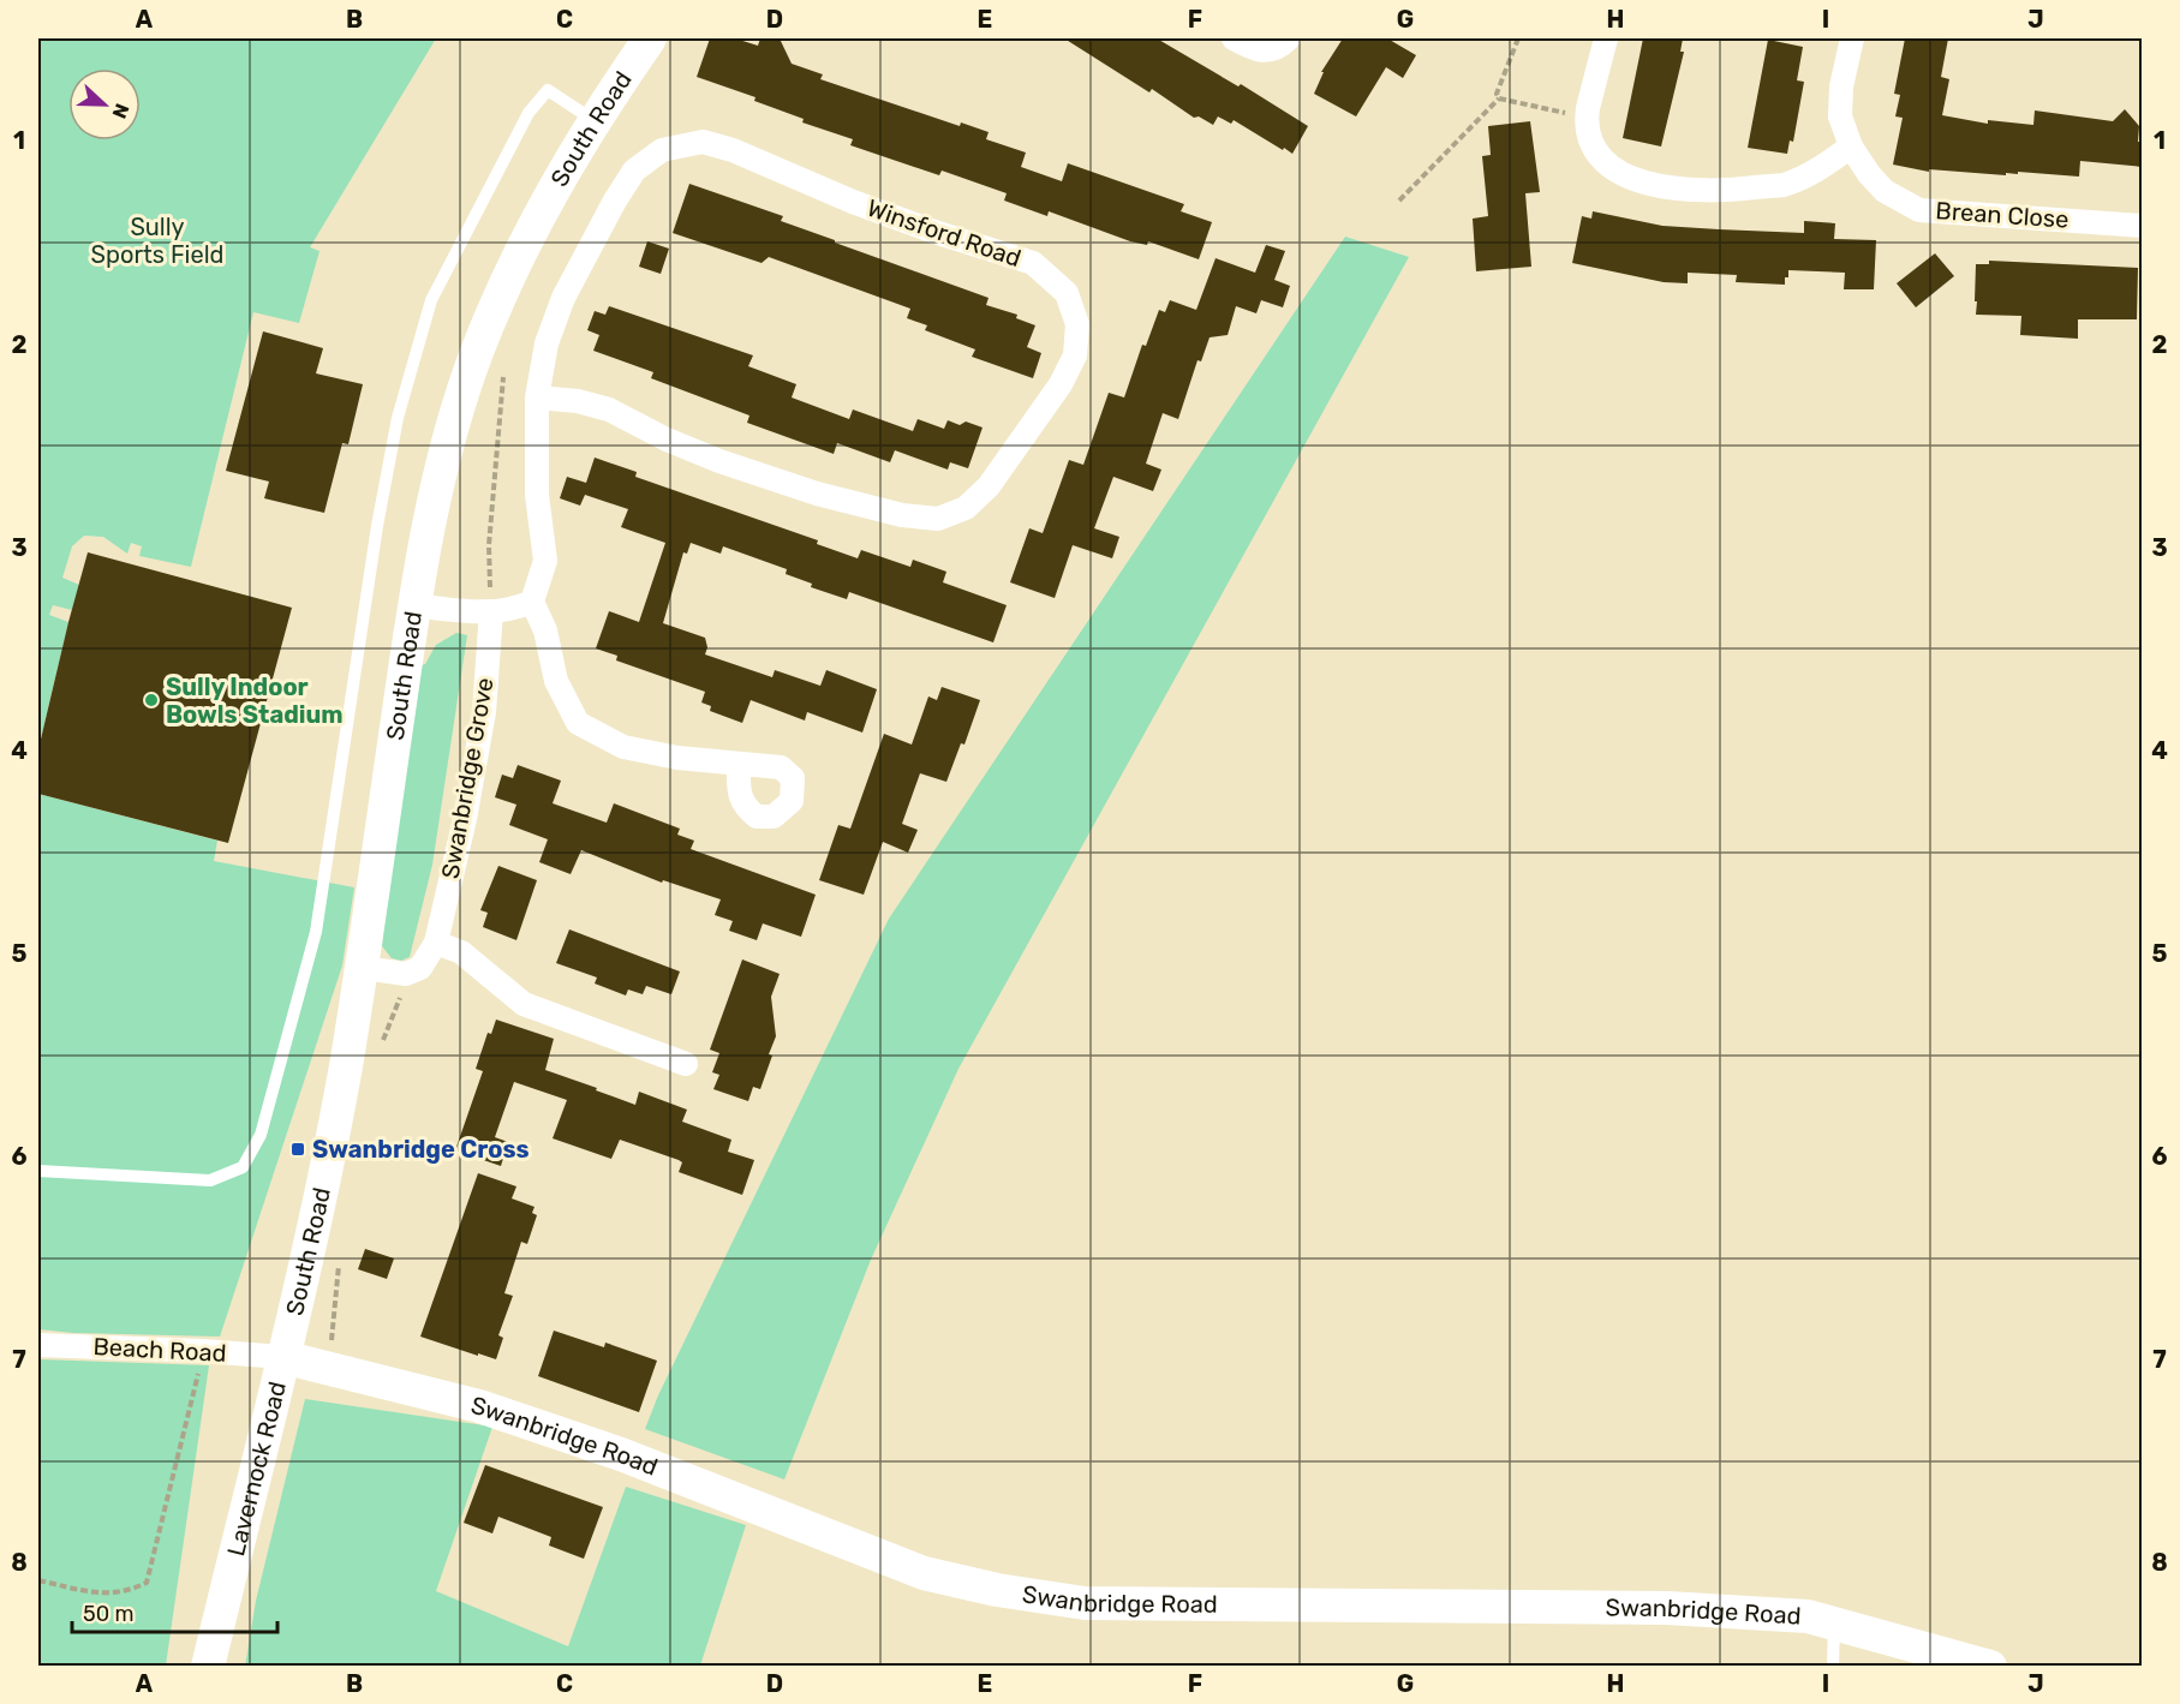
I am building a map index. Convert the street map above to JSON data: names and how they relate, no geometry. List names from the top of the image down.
{
  "streets": {
    "street": [
      "South Road",
      "Brean Close",
      "Winsford Road",
      "Swanbridge Grove",
      "Beach Road",
      "Swanbridge Road",
      "Lavernock Road"
    ]
  },
  "crossings": [
    ["South Road", "Swanbridge Grove"],
    ["South Road", "Beach Road"],
    ["South Road", "Swanbridge Road"],
    ["South Road", "Lavernock Road"],
    ["Beach Road", "Swanbridge Road"],
    ["Beach Road", "Lavernock Road"],
    ["Swanbridge Road", "Lavernock Road"]
  ],
  "parks": ["Sully Sports Field"],
  "places": {
    "other": ["Sully Indoor Bowls Stadium"],
    "transit": ["Swanbridge Cross"]
  },
  "scale_bar": "50 m",
  "north": "right",
  "grid": {
    "columns": [
      "A",
      "B",
      "C",
      "D",
      "E",
      "F",
      "G",
      "H",
      "I",
      "J"
    ],
    "rows": [
      "1",
      "2",
      "3",
      "4",
      "5",
      "6",
      "7",
      "8"
    ]
  }
}
